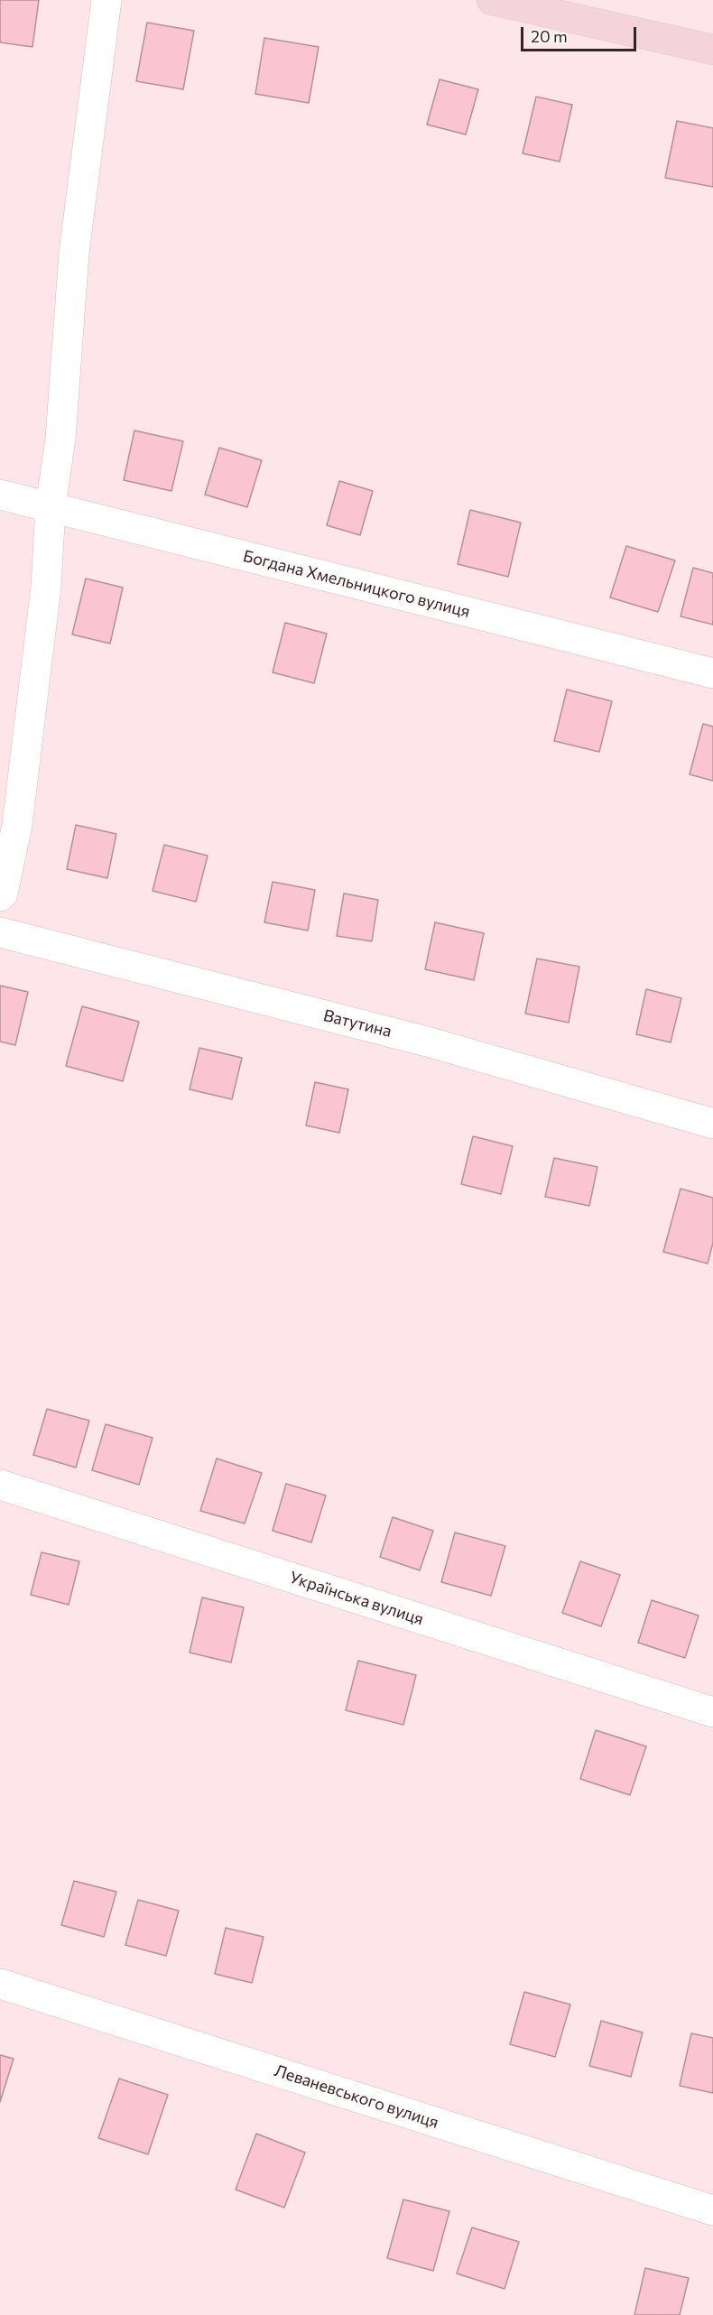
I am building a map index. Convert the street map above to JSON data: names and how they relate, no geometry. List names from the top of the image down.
{
  "streets": {
    "street": [
      "Богдана Хмельницкого вулиця",
      "Ватутина",
      "Українська вулиця",
      "Леваневського вулиця"
    ]
  },
  "scale_bar": "20 m"
}
